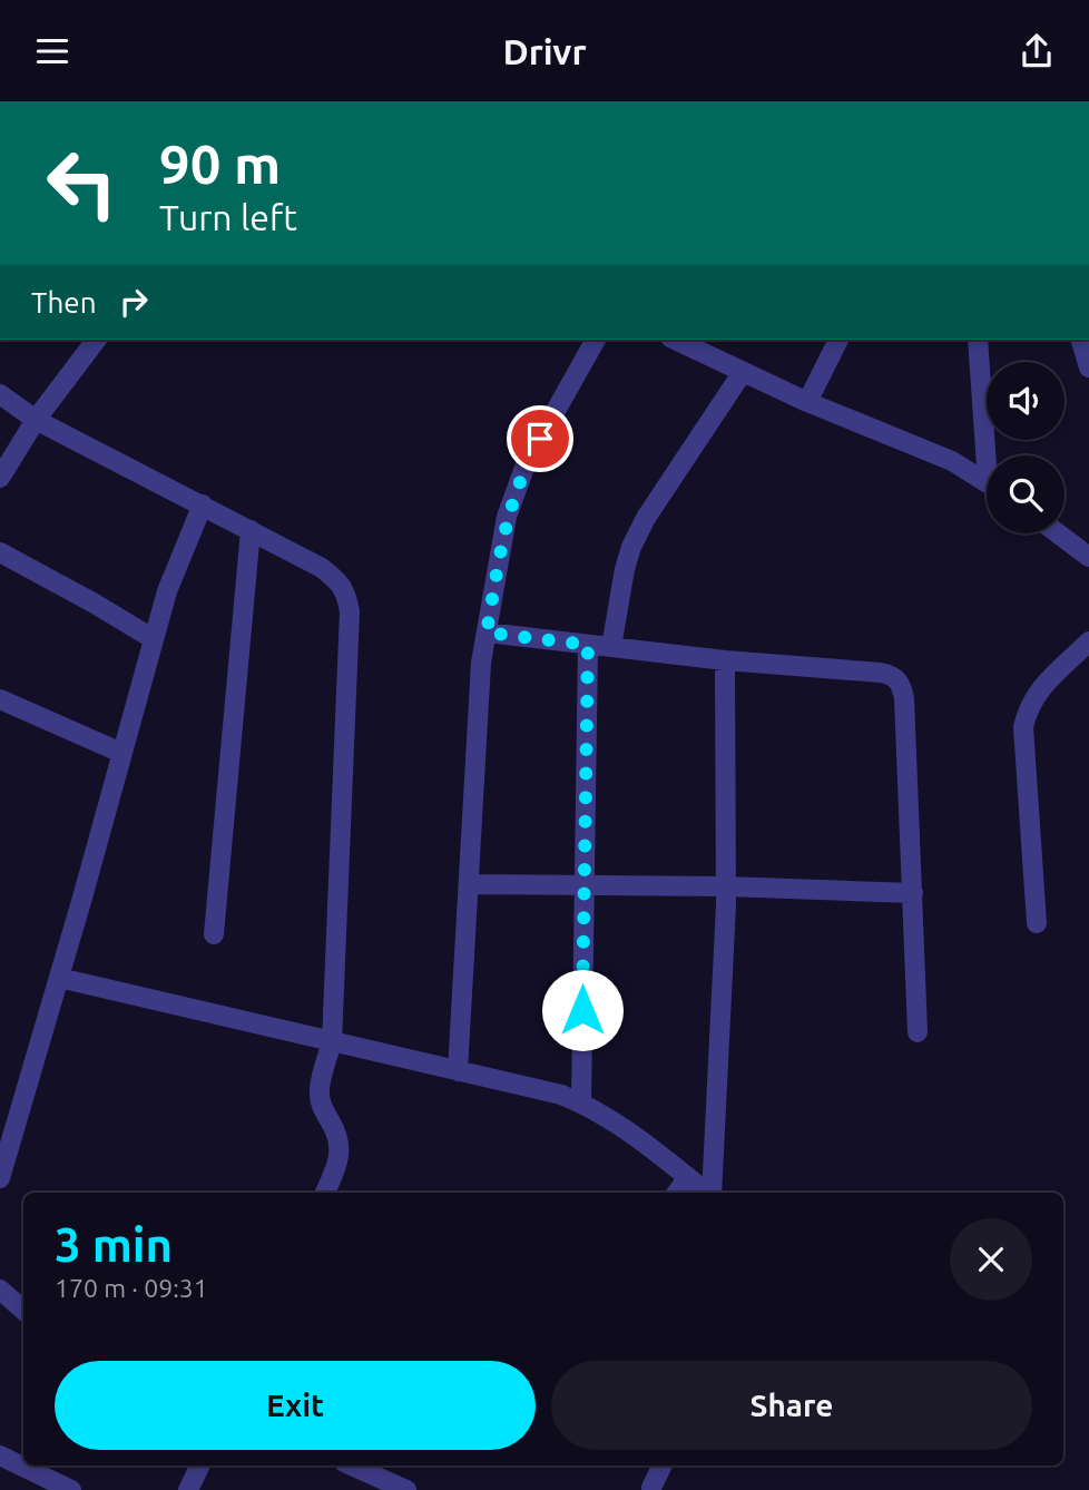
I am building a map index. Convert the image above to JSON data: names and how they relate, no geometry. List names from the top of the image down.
{
  "page": {
    "header": "Drivr",
    "turn": ["90 m", "Turn left"],
    "then": "Then",
    "heading": ["3 min", "170 m · 09:31"],
    "buttons": ["Exit", "Share"]
  }
}
